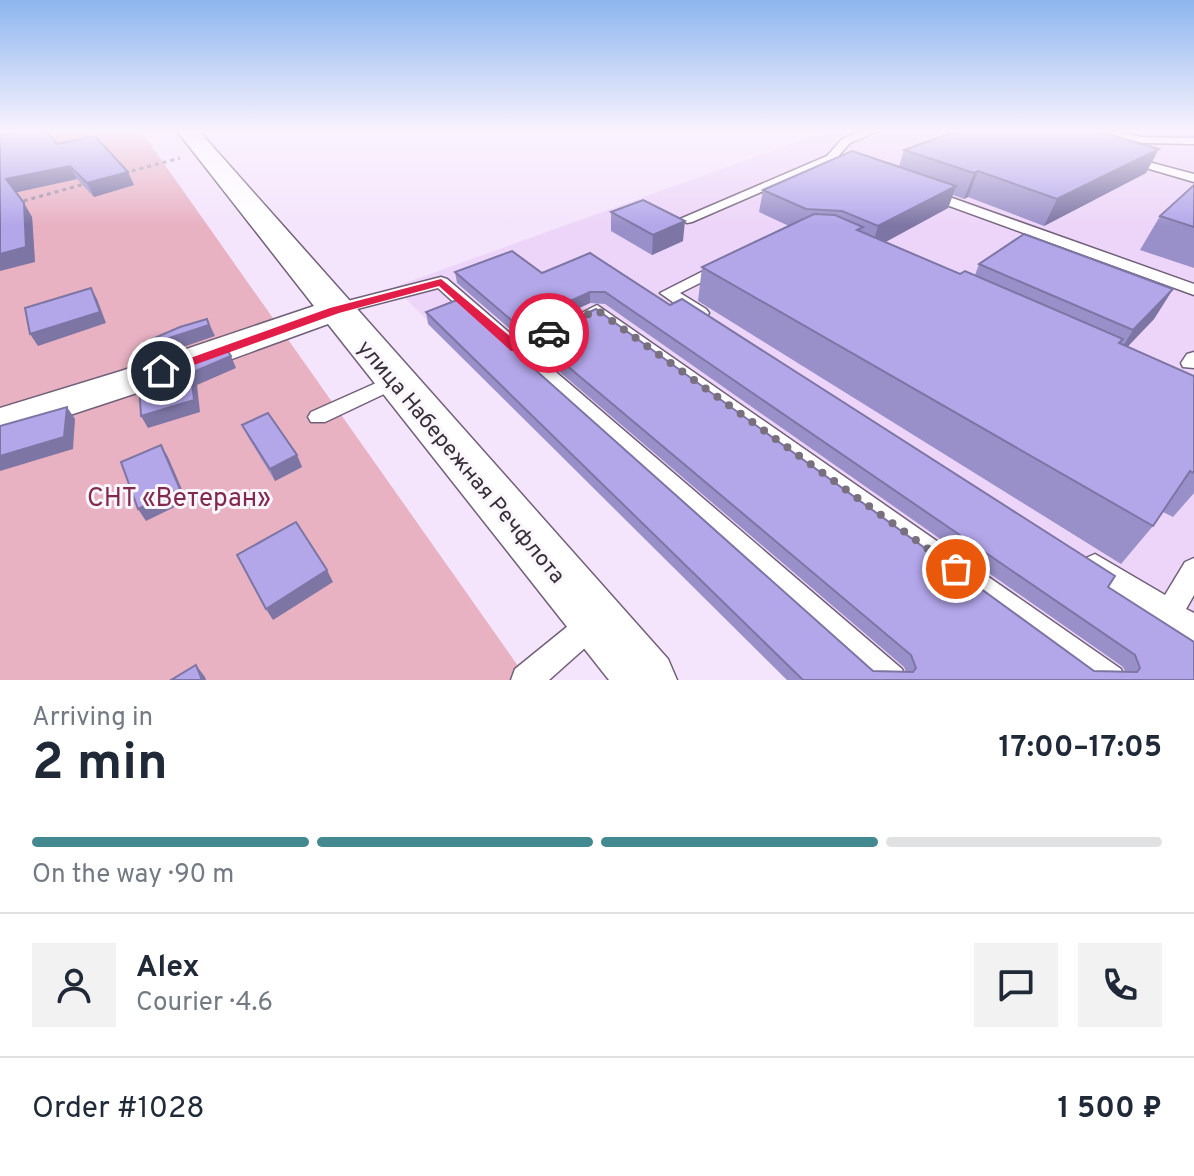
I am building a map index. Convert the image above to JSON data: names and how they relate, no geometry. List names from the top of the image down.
{
  "streets": {
    "street": ["улица Набережная Речфлота"]
  },
  "parks": ["СНТ «Ветеран»"],
  "page": {
    "heading": ["2 min", "Arriving in", "17:00–17:05"],
    "panel": [
      "Alex",
      "Courier · 4.6",
      "Order #1028",
      "1 500 ₽"
    ],
    "bar": "On the way · 90 m"
  }
}
